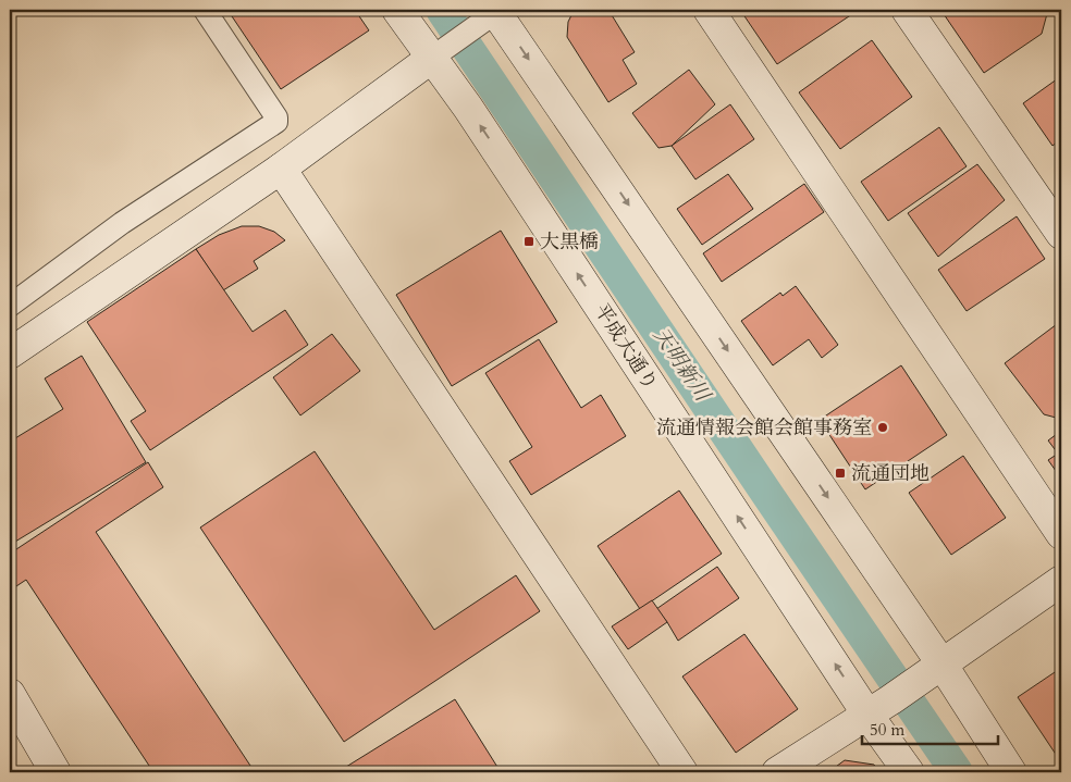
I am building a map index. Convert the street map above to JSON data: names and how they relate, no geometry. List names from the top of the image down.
{
  "streets": {
    "street": ["平成大通り"]
  },
  "water": ["天明新川"],
  "places": {
    "transit": ["大黒橋", "流通団地"],
    "other": ["流通情報会館会館事務室"]
  },
  "scale_bar": "50 m"
}
